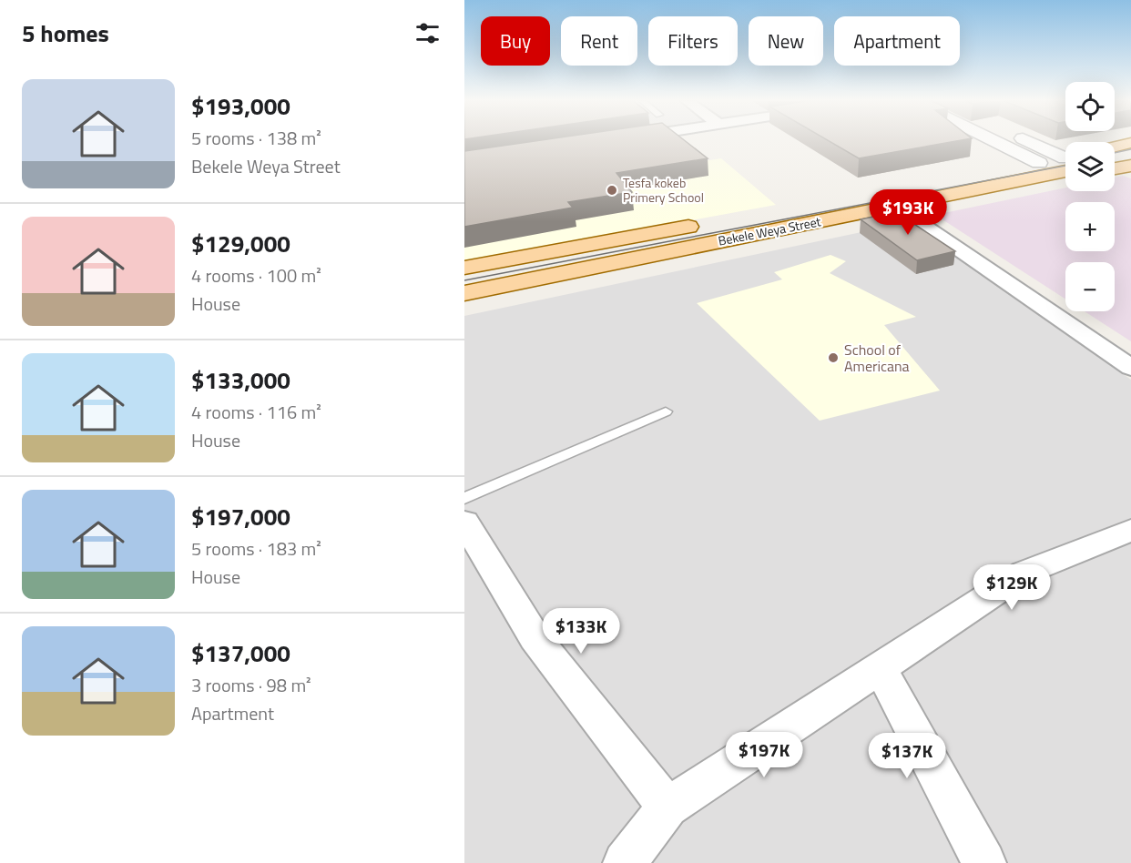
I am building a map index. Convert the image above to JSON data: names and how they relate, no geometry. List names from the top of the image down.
{
  "streets": {
    "main road": ["Bekele Weya Street"]
  },
  "places": ["Tesfa kokeb Primery School", "School of Americana"],
  "page": {
    "heading": "5 homes",
    "chip": [
      "Buy",
      "Rent",
      "Filters",
      "New",
      "Apartment"
    ],
    "list": [
      {
        "name": "$193,000",
        "note": "5 rooms · 138 m² · Bekele Weya Street"
      },
      {
        "name": "$129,000",
        "note": "4 rooms · 100 m² · House"
      },
      {
        "name": "$133,000",
        "note": "4 rooms · 116 m² · House"
      },
      {
        "name": "$197,000",
        "note": "5 rooms · 183 m² · House"
      },
      {
        "name": "$137,000",
        "note": "3 rooms · 98 m² · Apartment"
      }
    ],
    "map_buttons": ["+", "−"],
    "price": [
      "$193K",
      "$129K",
      "$133K",
      "$197K",
      "$137K"
    ]
  }
}
